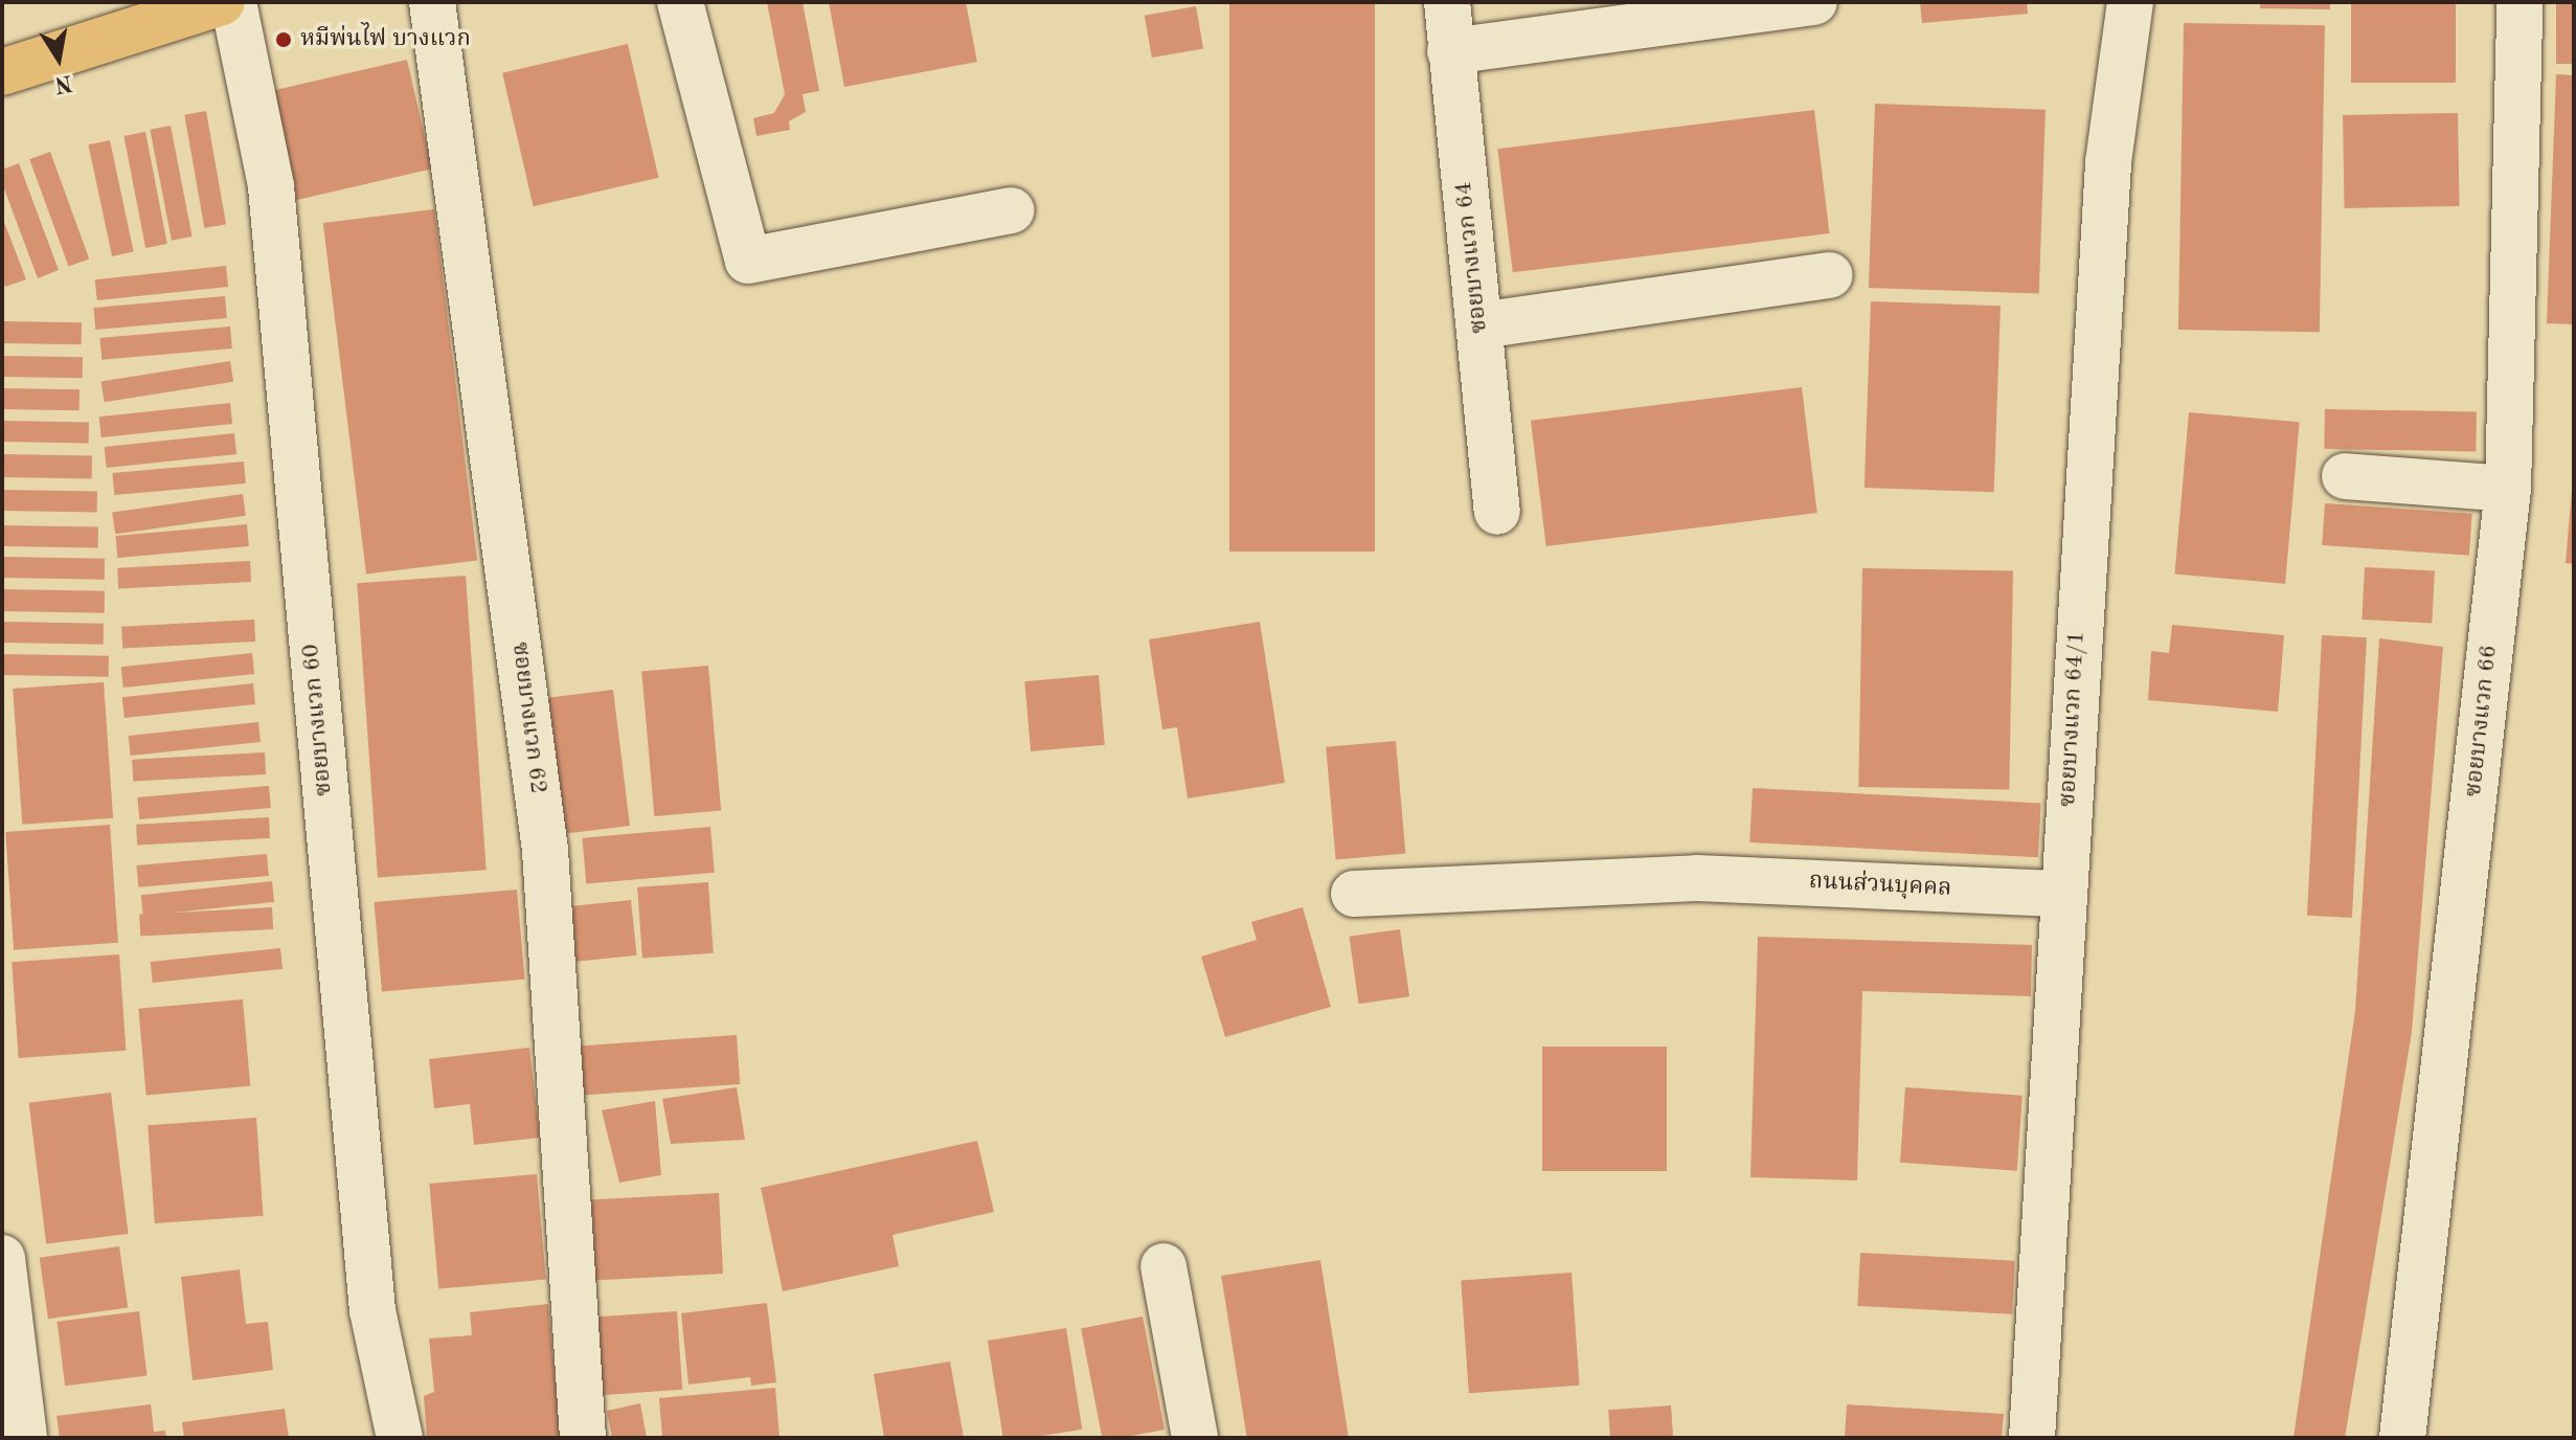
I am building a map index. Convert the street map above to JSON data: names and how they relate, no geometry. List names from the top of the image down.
{
  "streets": {
    "street": [
      "ซอยบางแวก 64",
      "ซอยบางแวก 62",
      "ซอยบางแวก 64/1",
      "ซอยบางแวก 60",
      "ซอยบางแวก 66",
      "ถนนส่วนบุคคล"
    ]
  },
  "crossings": [
    ["ซอยบางแวก 64/1", "ถนนส่วนบุคคล"]
  ],
  "places": ["หมีพ่นไฟ บางแวก"],
  "north": "bottom"
}
